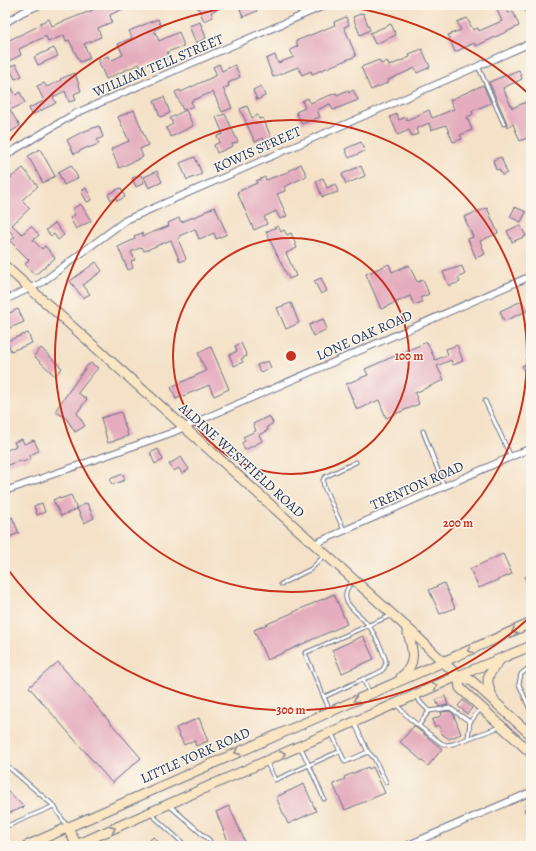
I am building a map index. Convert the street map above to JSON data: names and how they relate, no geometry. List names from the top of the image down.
{
  "streets": {
    "main road": ["ALDINE WESTFIELD ROAD", "LITTLE YORK ROAD"],
    "street": [
      "WILLIAM TELL STREET",
      "KOWIS STREET",
      "LONE OAK ROAD",
      "TRENTON ROAD"
    ]
  },
  "crossings": [
    ["KOWIS STREET", "ALDINE WESTFIELD ROAD"],
    ["LONE OAK ROAD", "ALDINE WESTFIELD ROAD"],
    ["ALDINE WESTFIELD ROAD", "TRENTON ROAD"],
    ["ALDINE WESTFIELD ROAD", "LITTLE YORK ROAD"]
  ],
  "rings": ["100 m", "200 m", "300 m"]
}
